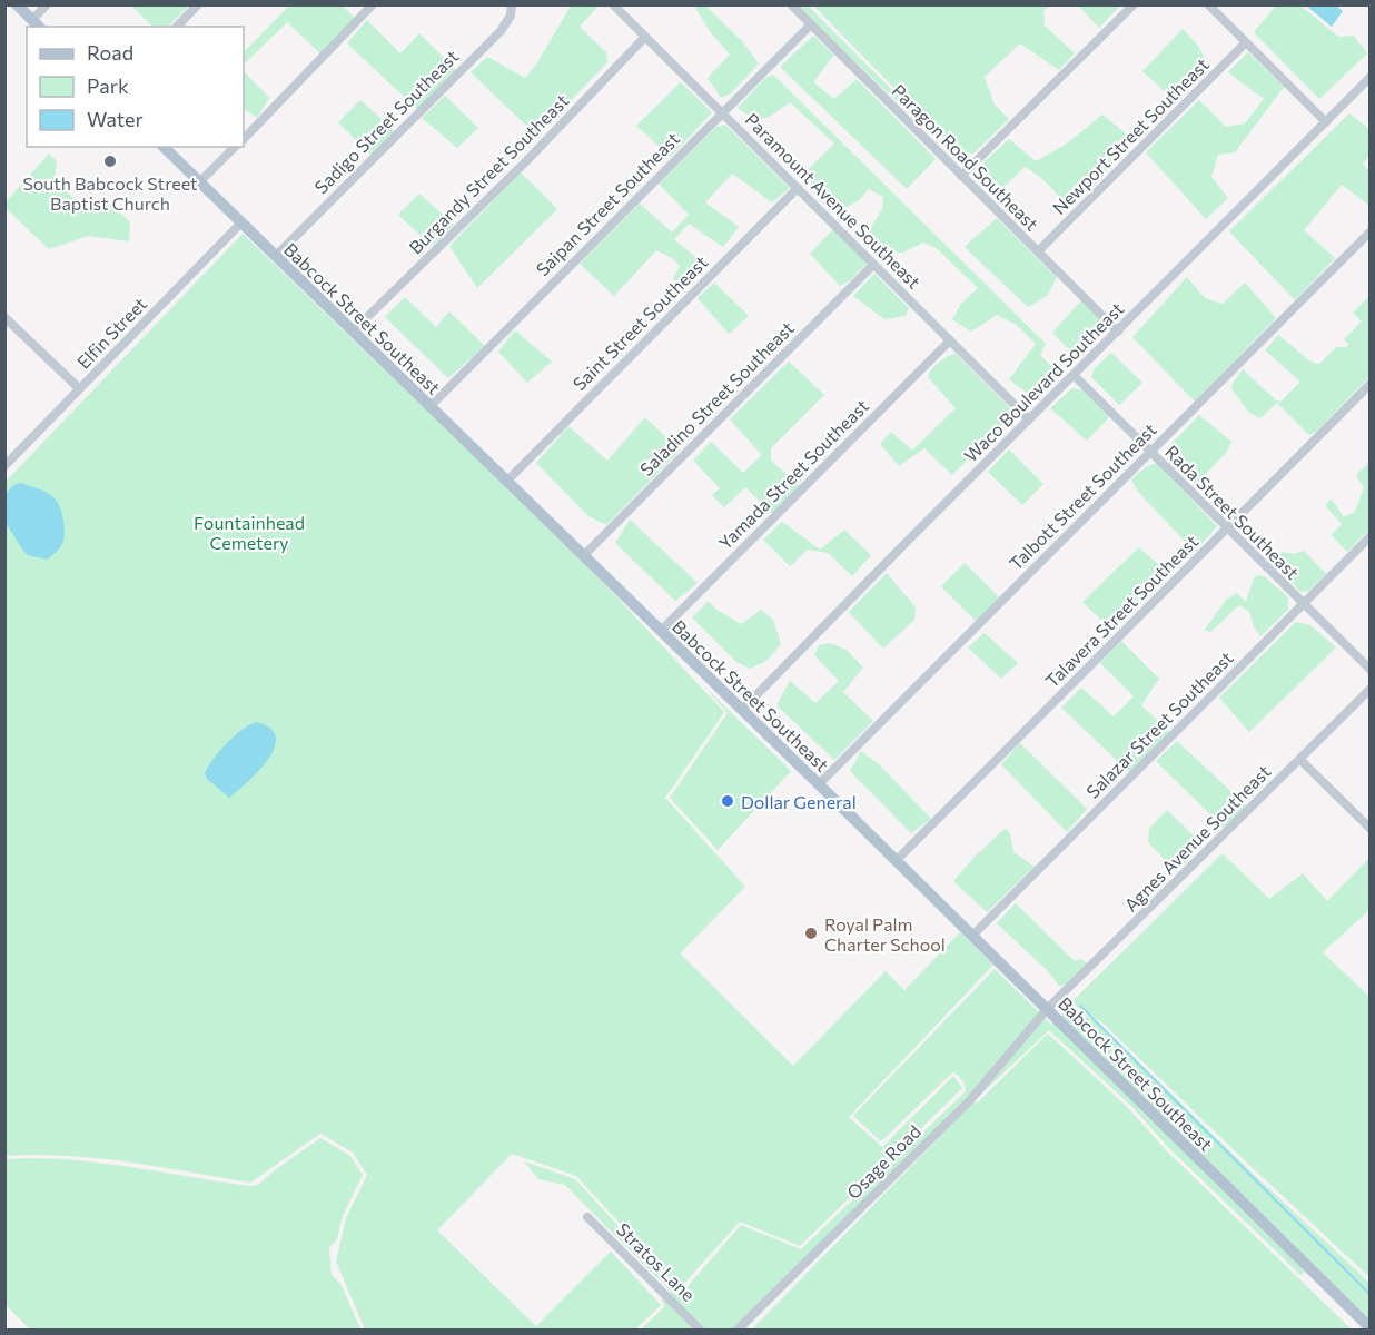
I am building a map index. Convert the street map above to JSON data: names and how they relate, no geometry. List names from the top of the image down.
{
  "streets": {
    "main road": ["Babcock Street Southeast"],
    "street": [
      "Sadigo Street Southeast",
      "Newport Street Southeast",
      "Paragon Road Southeast",
      "Burgandy Street Southeast",
      "Paramount Avenue Southeast",
      "Saipan Street Southeast",
      "Saint Street Southeast",
      "Elfin Street",
      "Waco Boulevard Southeast",
      "Saladino Street Southeast",
      "Yamada Street Southeast",
      "Talbott Street Southeast",
      "Rada Street Southeast",
      "Talavera Street Southeast",
      "Salazar Street Southeast",
      "Agnes Avenue Southeast",
      "Osage Road",
      "Stratos Lane"
    ]
  },
  "crossings": [
    ["Sadigo Street Southeast", "Babcock Street Southeast"],
    ["Newport Street Southeast", "Paragon Road Southeast"],
    ["Paragon Road Southeast", "Saipan Street Southeast"],
    ["Paragon Road Southeast", "Waco Boulevard Southeast"],
    ["Burgandy Street Southeast", "Paramount Avenue Southeast"],
    ["Burgandy Street Southeast", "Babcock Street Southeast"],
    ["Paramount Avenue Southeast", "Saipan Street Southeast"],
    ["Paramount Avenue Southeast", "Saint Street Southeast"],
    ["Paramount Avenue Southeast", "Waco Boulevard Southeast"],
    ["Paramount Avenue Southeast", "Saladino Street Southeast"],
    ["Paramount Avenue Southeast", "Yamada Street Southeast"],
    ["Saipan Street Southeast", "Babcock Street Southeast"],
    ["Babcock Street Southeast", "Saint Street Southeast"],
    ["Babcock Street Southeast", "Elfin Street"],
    ["Babcock Street Southeast", "Waco Boulevard Southeast"],
    ["Babcock Street Southeast", "Saladino Street Southeast"],
    ["Babcock Street Southeast", "Yamada Street Southeast"],
    ["Babcock Street Southeast", "Talbott Street Southeast"],
    ["Babcock Street Southeast", "Talavera Street Southeast"],
    ["Babcock Street Southeast", "Salazar Street Southeast"],
    ["Babcock Street Southeast", "Agnes Avenue Southeast"],
    ["Babcock Street Southeast", "Osage Road"],
    ["Waco Boulevard Southeast", "Rada Street Southeast"],
    ["Talbott Street Southeast", "Rada Street Southeast"],
    ["Rada Street Southeast", "Talavera Street Southeast"],
    ["Rada Street Southeast", "Salazar Street Southeast"],
    ["Agnes Avenue Southeast", "Osage Road"]
  ],
  "parks": ["Fountainhead Cemetery"],
  "places": ["South Babcock Street Baptist Church", "Dollar General", "Royal Palm Charter School"],
  "legend": ["Road", "Park", "Water"]
}
